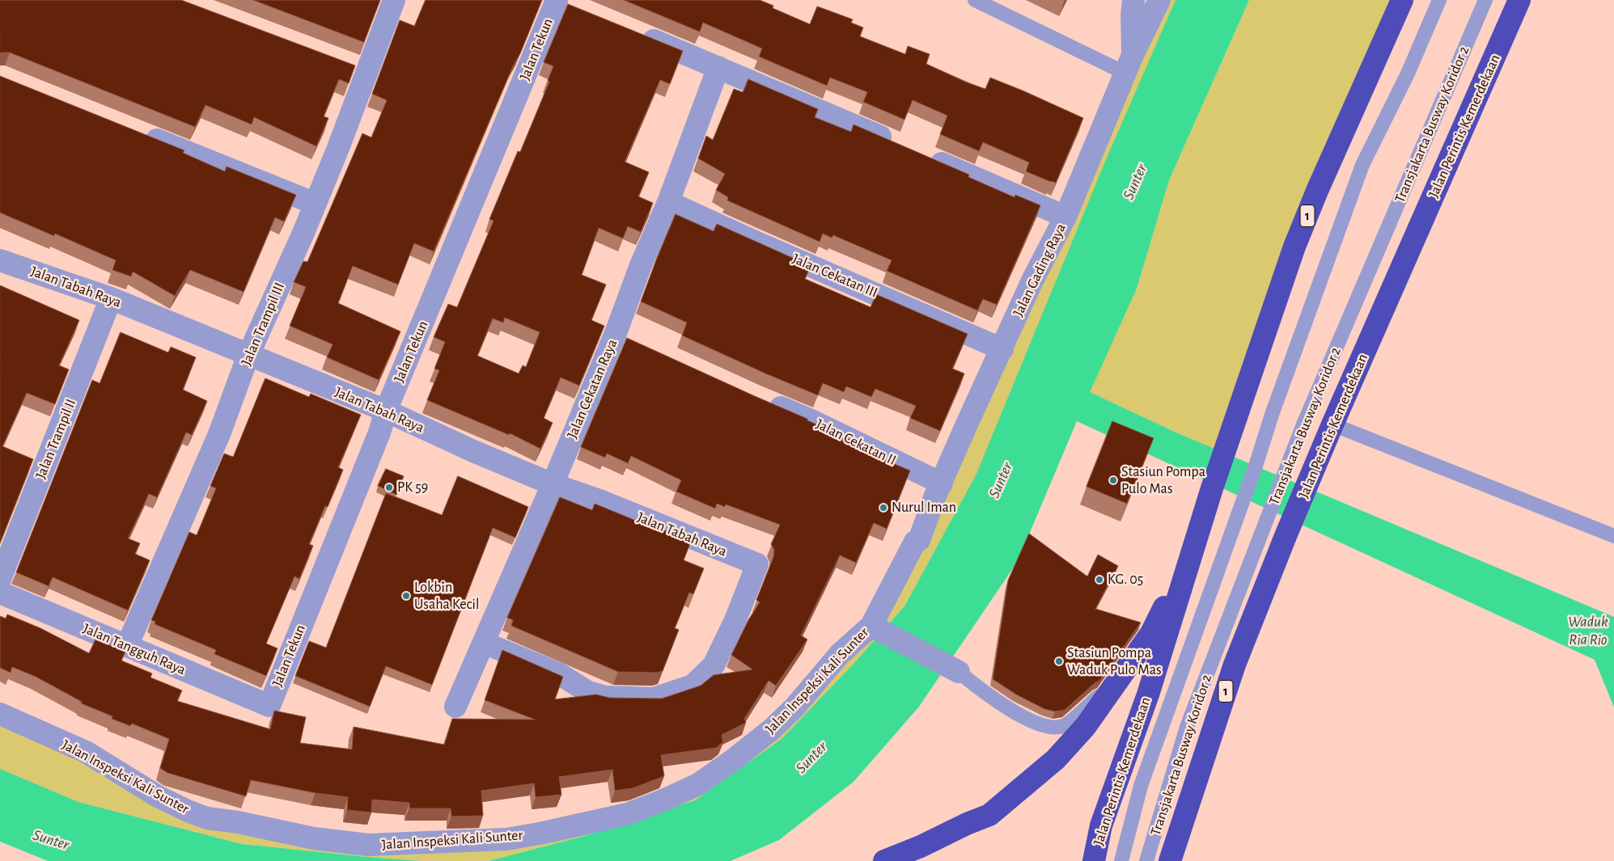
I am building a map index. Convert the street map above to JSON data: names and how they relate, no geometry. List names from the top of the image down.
{
  "streets": {
    "highway": ["Jalan Perintis Kemerdekaan", "1"],
    "street": [
      "Jalan Tekun",
      "Jalan Gading Raya",
      "Jalan Cekatan III",
      "Jalan Tabah Raya",
      "Jalan Trampil III",
      "Jalan Cekatan Raya",
      "Jalan Trampil II",
      "Jalan Cekatan II",
      "Jalan Tangguh Raya",
      "Jalan Inspeksi Kali Sunter"
    ],
    "lane": ["Transjakarta Busway Koridor 2"]
  },
  "crossings": [
    ["Jalan Tekun", "Jalan Tabah Raya"],
    ["Jalan Tekun", "Jalan Tangguh Raya"],
    ["Jalan Gading Raya", "Jalan Cekatan III"],
    ["Jalan Gading Raya", "Jalan Cekatan II"],
    ["Jalan Gading Raya", "Jalan Inspeksi Kali Sunter"],
    ["Jalan Cekatan III", "Jalan Cekatan Raya"],
    ["Jalan Tabah Raya", "Jalan Trampil III"],
    ["Jalan Tabah Raya", "Jalan Cekatan Raya"],
    ["Jalan Tabah Raya", "Jalan Trampil II"],
    ["Jalan Trampil III", "Jalan Tangguh Raya"],
    ["Jalan Cekatan II", "Jalan Inspeksi Kali Sunter"]
  ],
  "water": ["Sunter", "Waduk Ria Rio"],
  "places": [
    "Stasiun Pompa Pulo Mas",
    "PK 59",
    "Nurul Iman",
    "KG. 05",
    "Lokbin Usaha Kecil",
    "Stasiun Pompa Waduk Pulo Mas"
  ]
}
